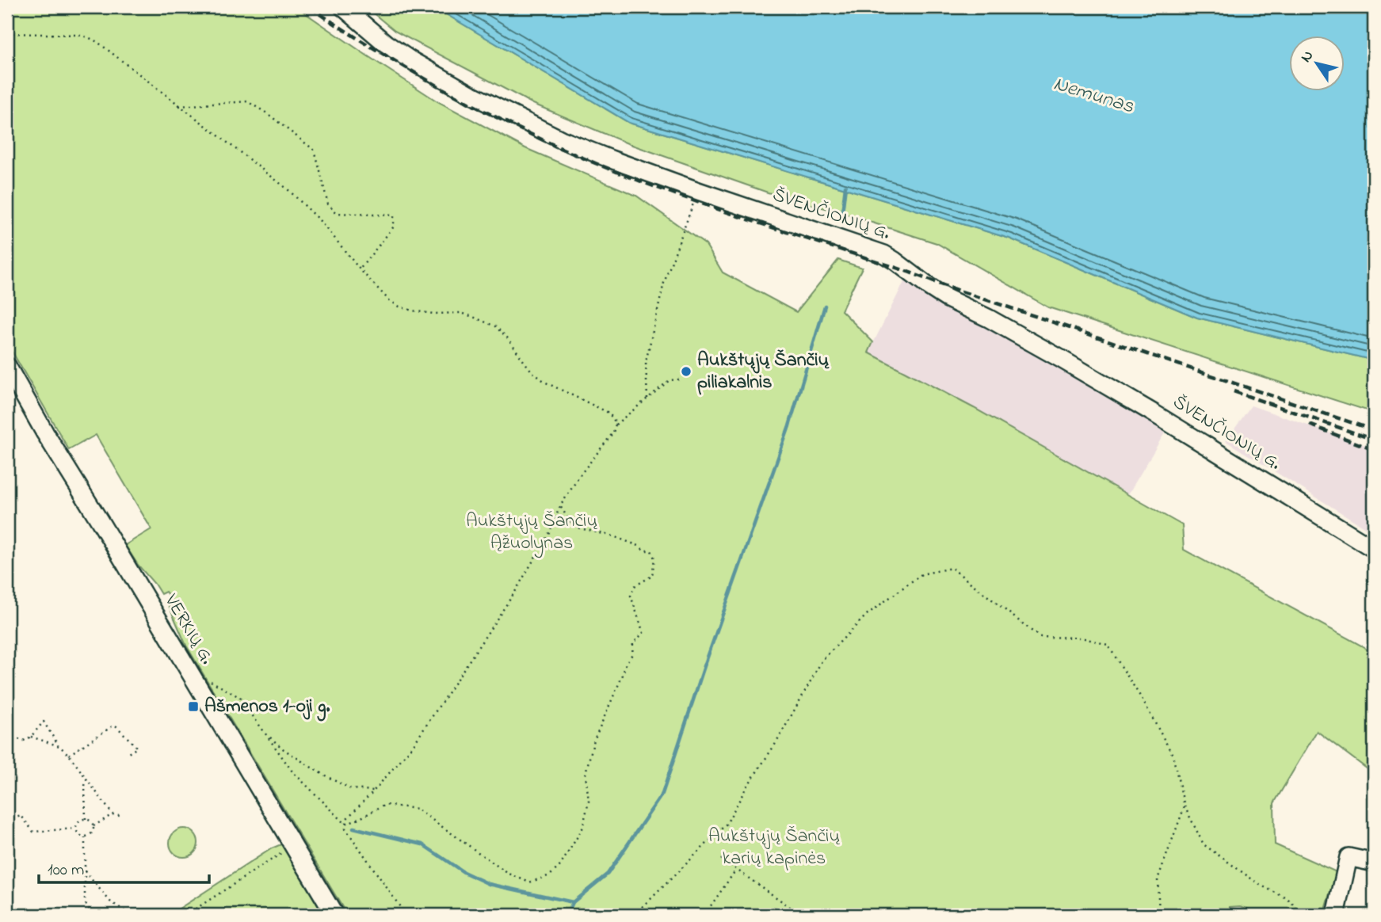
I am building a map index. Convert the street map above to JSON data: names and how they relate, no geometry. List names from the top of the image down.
{
  "streets": {
    "street": ["ŠVENČIONIŲ G.", "VERKIŲ G."]
  },
  "water": ["Nemunas"],
  "parks": ["Aukštųjų Šančių Ąžuolynas", "Aukštųjų Šančių karių kapinės"],
  "places": {
    "other": ["Aukštųjų Šančių piliakalnis"],
    "transit": ["Ašmenos 1-oji g."]
  },
  "scale_bar": "100 m",
  "north": "top left"
}
